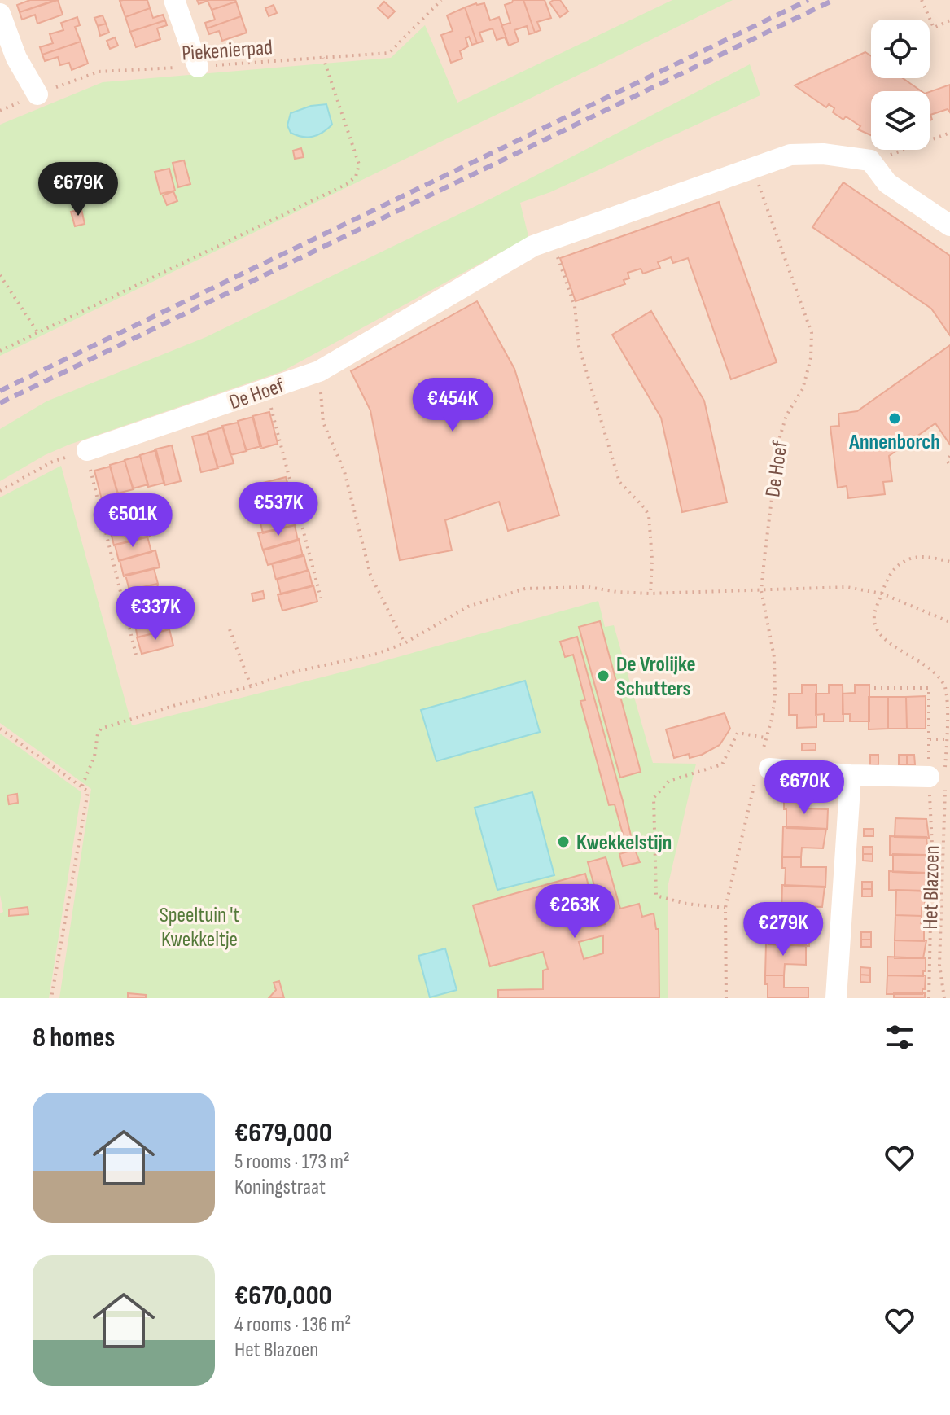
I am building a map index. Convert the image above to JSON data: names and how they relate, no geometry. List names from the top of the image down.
{
  "streets": {
    "street": ["De Hoef"],
    "path": ["Piekenierpad", "Het Blazoen"]
  },
  "parks": ["Speeltuin 't Kwekkeltje"],
  "places": ["Annenborch", "De Vrolijke Schutters", "Kwekkelstijn"],
  "page": {
    "price": [
      "€679K",
      "€454K",
      "€537K",
      "€501K",
      "€337K",
      "€670K",
      "€263K",
      "€279K"
    ],
    "heading": "8 homes",
    "list": [
      {
        "name": "€679,000",
        "note": "5 rooms · 173 m² · Koningstraat"
      },
      {
        "name": "€670,000",
        "note": "4 rooms · 136 m² · Het Blazoen"
      }
    ]
  }
}
